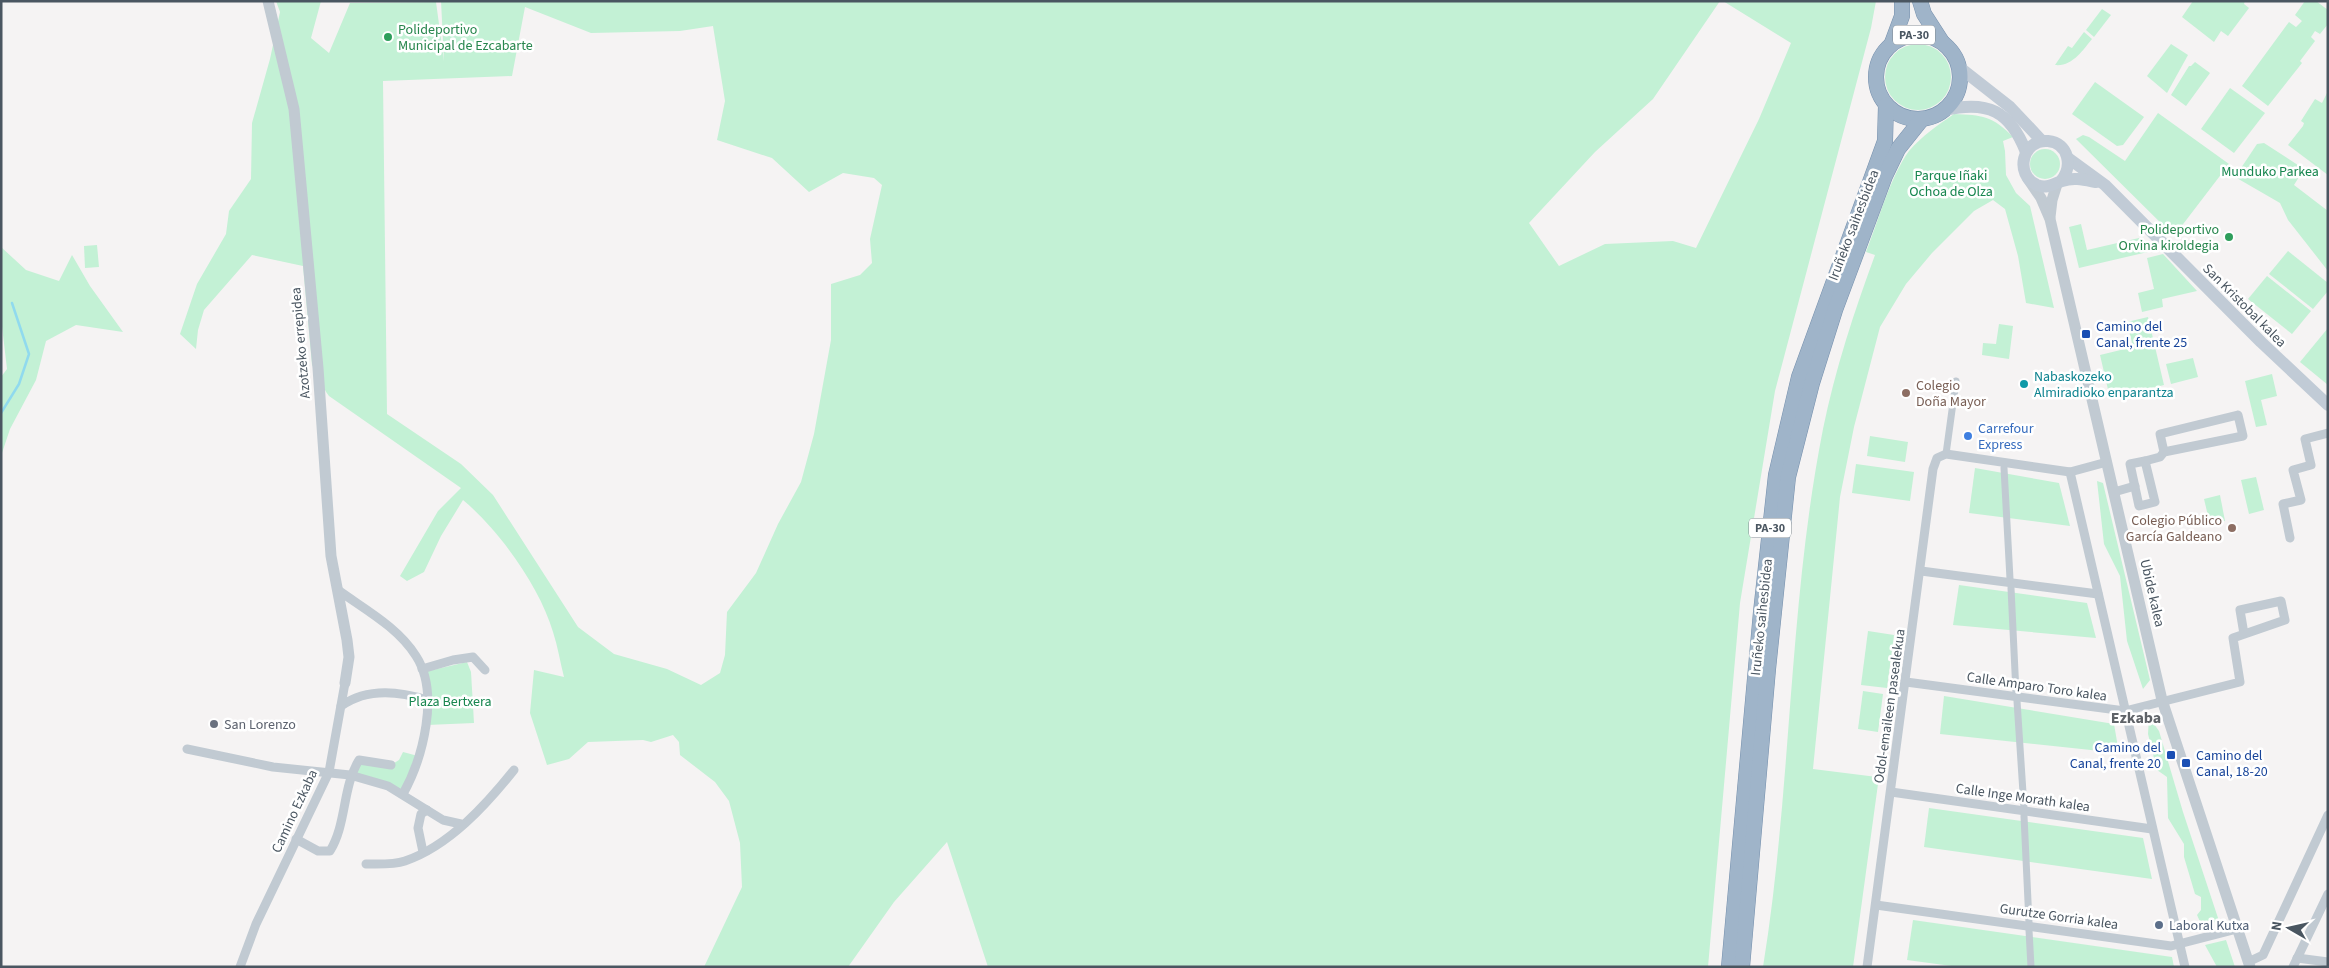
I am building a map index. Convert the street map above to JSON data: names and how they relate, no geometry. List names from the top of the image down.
{
  "streets": {
    "highway": ["PA-30", "Iruñeko saihesbidea"],
    "main road": ["San Kristobal kalea"],
    "street": [
      "Azotzeko errepidea",
      "Ubide kalea",
      "Calle Amparo Toro kalea",
      "Odol-emaileen pasealekua",
      "Calle Inge Morath kalea",
      "Camino Ezkaba",
      "Gurutze Gorria kalea"
    ]
  },
  "crossings": [
    ["PA-30", "Iruñeko saihesbidea"],
    ["San Kristobal kalea", "Ubide kalea"],
    ["Azotzeko errepidea", "Camino Ezkaba"],
    ["Ubide kalea", "Calle Amparo Toro kalea"],
    ["Ubide kalea", "Gurutze Gorria kalea"],
    ["Calle Amparo Toro kalea", "Odol-emaileen pasealekua"],
    ["Odol-emaileen pasealekua", "Calle Inge Morath kalea"],
    ["Odol-emaileen pasealekua", "Gurutze Gorria kalea"]
  ],
  "districts": ["Ezkaba"],
  "parks": ["Munduko Parkea", "Parque Iñaki Ochoa de Olza", "Plaza Bertxera"],
  "places": {
    "other": [
      "Polideportivo Municipal de Ezcabarte",
      "Polideportivo Orvina kiroldegia",
      "Nabaskozeko Almiradioko enparantza",
      "Colegio Doña Mayor",
      "Carrefour Express",
      "Colegio Público García Galdeano",
      "San Lorenzo",
      "Laboral Kutxa"
    ],
    "transit": ["Camino del Canal, frente 25", "Camino del Canal, frente 20", "Camino del Canal, 18-20"]
  },
  "north": "left"
}
